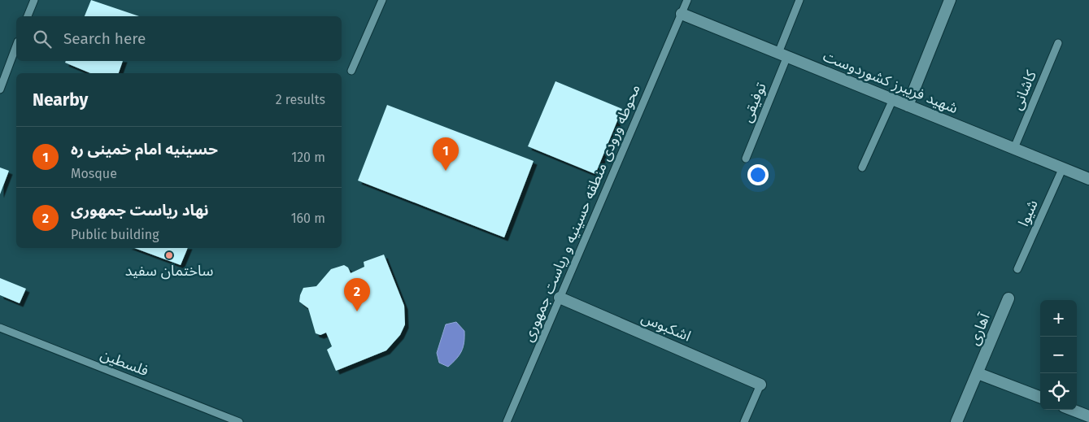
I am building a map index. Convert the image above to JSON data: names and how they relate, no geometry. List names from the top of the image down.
{
  "streets": {
    "street": ["شهید فریبرز کشوردوست", "اشکبوس", "آهاری"],
    "lane": [
      "کاشانی",
      "توفیقی",
      "محوطه ورودی منطقه حسینیه و ریاست جمهوری",
      "شیوا",
      "فلسطین"
    ]
  },
  "crossings": [
    ["شهید فریبرز کشوردوست", "کاشانی"],
    ["شهید فریبرز کشوردوست", "توفیقی"],
    ["شهید فریبرز کشوردوست", "محوطه ورودی منطقه حسینیه و ریاست جمهوری"],
    ["شهید فریبرز کشوردوست", "شیوا"],
    ["محوطه ورودی منطقه حسینیه و ریاست جمهوری", "اشکبوس"]
  ],
  "places": ["ساختمان سفید"],
  "page": {
    "search": "Search here",
    "heading": ["Nearby", "2 results"],
    "list": [
      {
        "mark": "1",
        "name": "حسینیه امام خمینی ره",
        "note": "Mosque",
        "value": "120 m"
      },
      {
        "mark": "2",
        "name": "نهاد ریاست جمهوری",
        "note": "Public building",
        "value": "160 m"
      }
    ],
    "pins": ["1", "2"],
    "map_buttons": ["+", "−"]
  }
}
